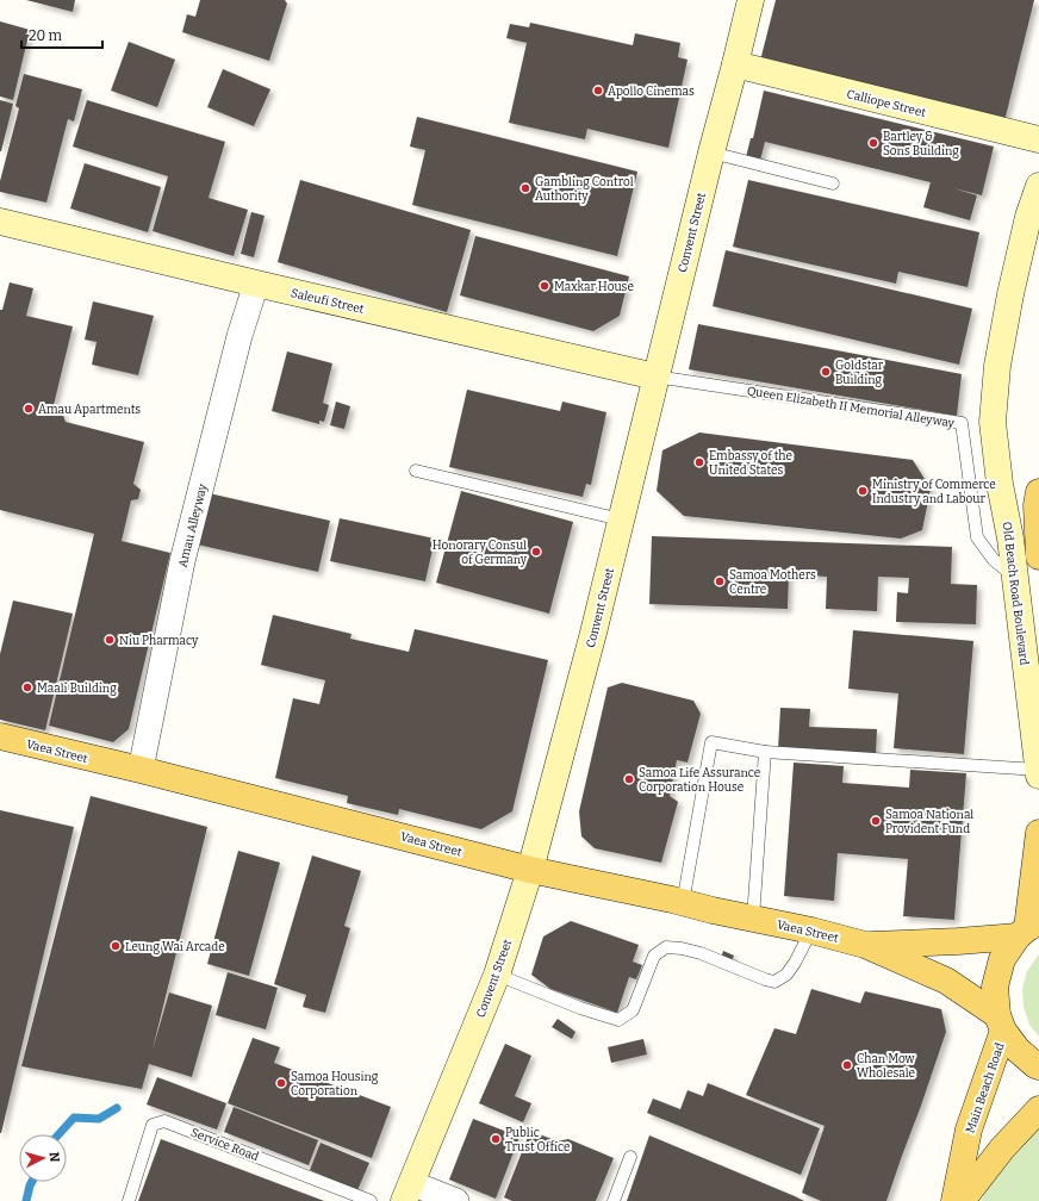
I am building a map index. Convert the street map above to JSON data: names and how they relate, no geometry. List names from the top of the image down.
{
  "streets": {
    "main road": [
      "Calliope Street",
      "Convent Street",
      "Saleufi Street",
      "Old Beach Road Boulevard",
      "Vaea Street",
      "Main Beach Road"
    ],
    "street": ["Amau Alleyway"],
    "lane": ["Queen Elizabeth II Memorial Alleyway", "Service Road"]
  },
  "crossings": [
    ["Calliope Street", "Convent Street"],
    ["Convent Street", "Saleufi Street"],
    ["Convent Street", "Queen Elizabeth II Memorial Alleyway"],
    ["Convent Street", "Vaea Street"],
    ["Saleufi Street", "Queen Elizabeth II Memorial Alleyway"],
    ["Saleufi Street", "Amau Alleyway"],
    ["Queen Elizabeth II Memorial Alleyway", "Old Beach Road Boulevard"],
    ["Amau Alleyway", "Vaea Street"],
    ["Vaea Street", "Main Beach Road"]
  ],
  "places": [
    "Apollo Cinemas",
    "Bartley & Sons Building",
    "Gambling Control Authority",
    "Maxkar House",
    "Goldstar Building",
    "Amau Apartments",
    "Embassy of the United States",
    "Ministry of Commerce Industry and Labour",
    "Honorary Consul of Germany",
    "Samoa Mothers Centre",
    "Niu Pharmacy",
    "Maali Building",
    "Samoa Life Assurance Corporation House",
    "Samoa National Provident Fund",
    "Leung Wai Arcade",
    "Chan Mow Wholesale",
    "Samoa Housing Corporation",
    "Public Trust Office"
  ],
  "scale_bar": "20 m",
  "north": "right"
}
